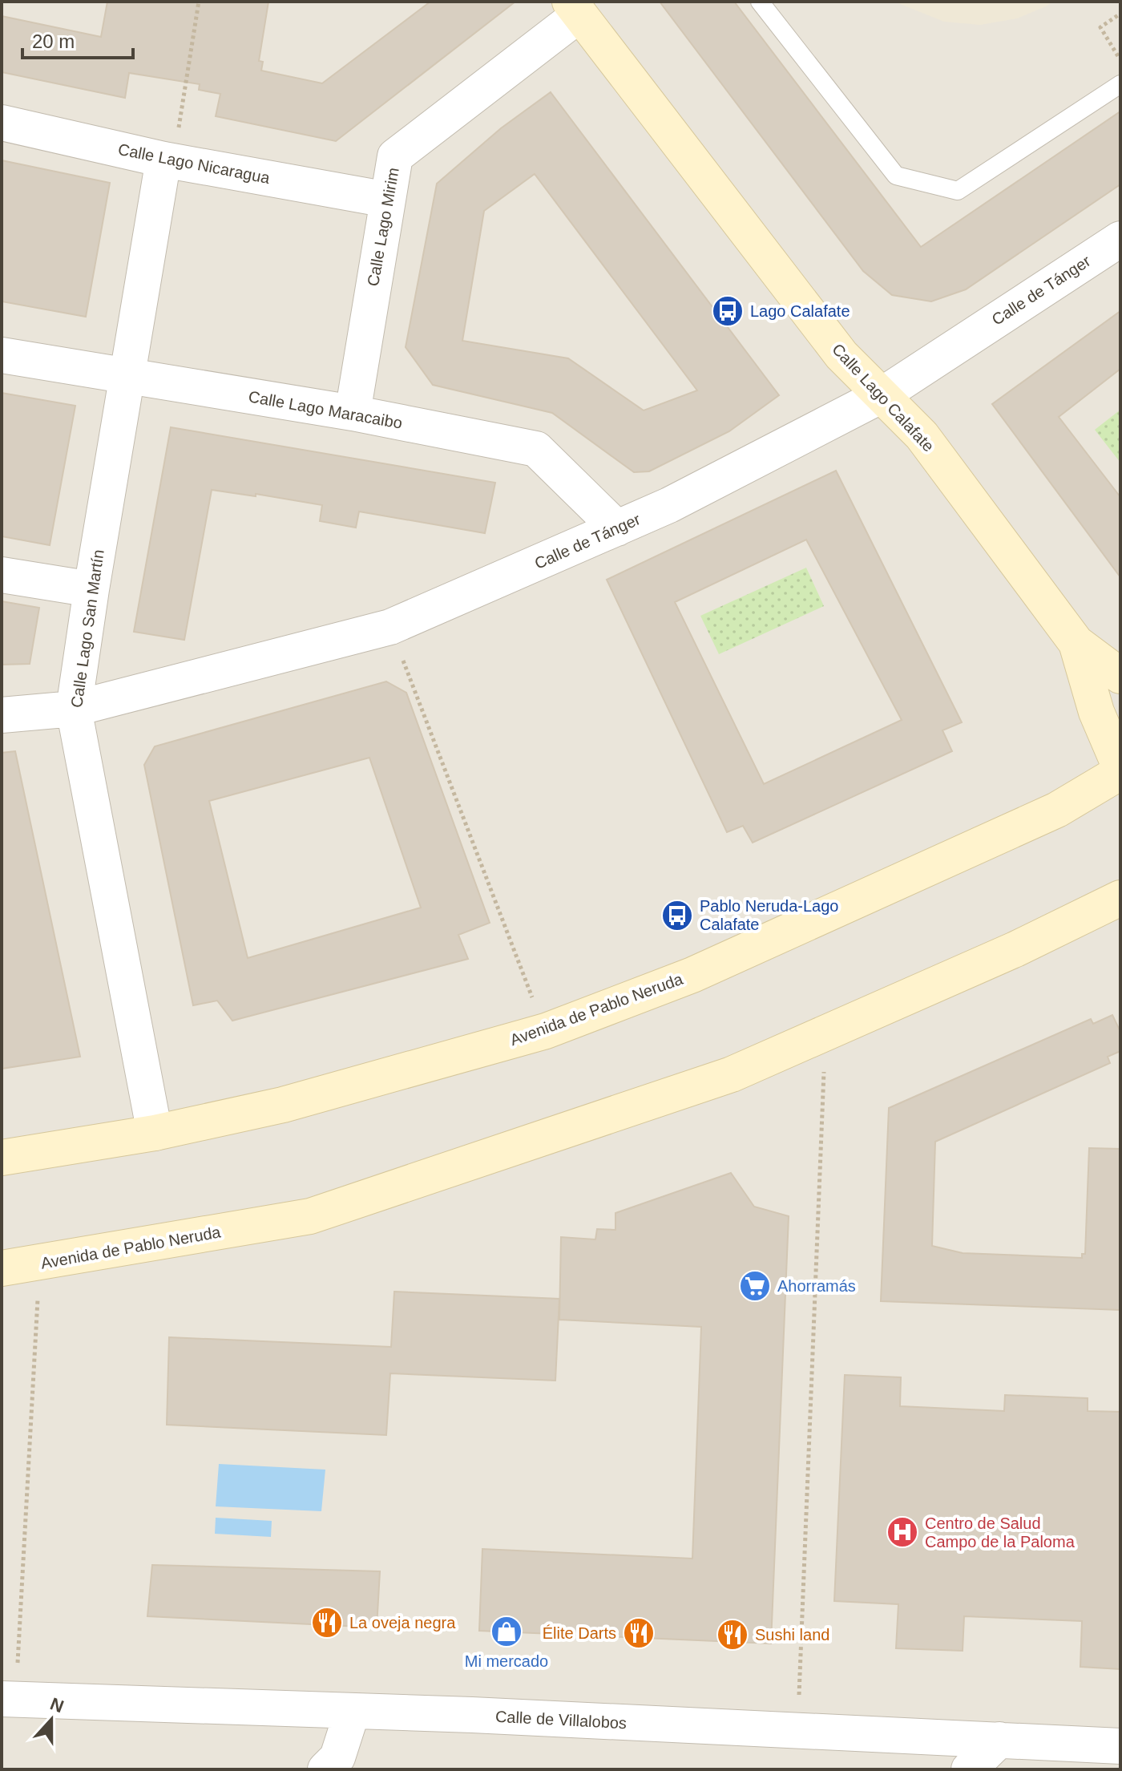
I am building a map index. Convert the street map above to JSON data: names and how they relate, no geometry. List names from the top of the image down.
{
  "streets": {
    "main road": ["Calle Lago Calafate", "Avenida de Pablo Neruda"],
    "street": [
      "Calle Lago Nicaragua",
      "Calle Lago Mirim",
      "Calle de Tánger",
      "Calle Lago Maracaibo",
      "Calle Lago San Martín",
      "Calle de Villalobos"
    ]
  },
  "crossings": [
    ["Calle Lago Nicaragua", "Calle Lago Mirim"],
    ["Calle Lago Nicaragua", "Calle Lago San Martín"],
    ["Calle Lago Mirim", "Calle Lago Calafate"],
    ["Calle Lago Mirim", "Calle Lago Maracaibo"],
    ["Calle de Tánger", "Calle Lago Calafate"],
    ["Calle de Tánger", "Calle Lago Maracaibo"],
    ["Calle de Tánger", "Calle Lago San Martín"],
    ["Calle Lago Calafate", "Avenida de Pablo Neruda"],
    ["Calle Lago Maracaibo", "Calle Lago San Martín"],
    ["Calle Lago San Martín", "Avenida de Pablo Neruda"]
  ],
  "places": {
    "bus stop": ["Lago Calafate", "Pablo Neruda-Lago Calafate"],
    "supermarket": ["Ahorramás"],
    "hospital": ["Centro de Salud Campo de la Paloma"],
    "restaurant": ["La oveja negra", "Élite Darts", "Sushi land"],
    "shop": ["Mi mercado"]
  },
  "scale_bar": "20 m",
  "north": "top"
}
